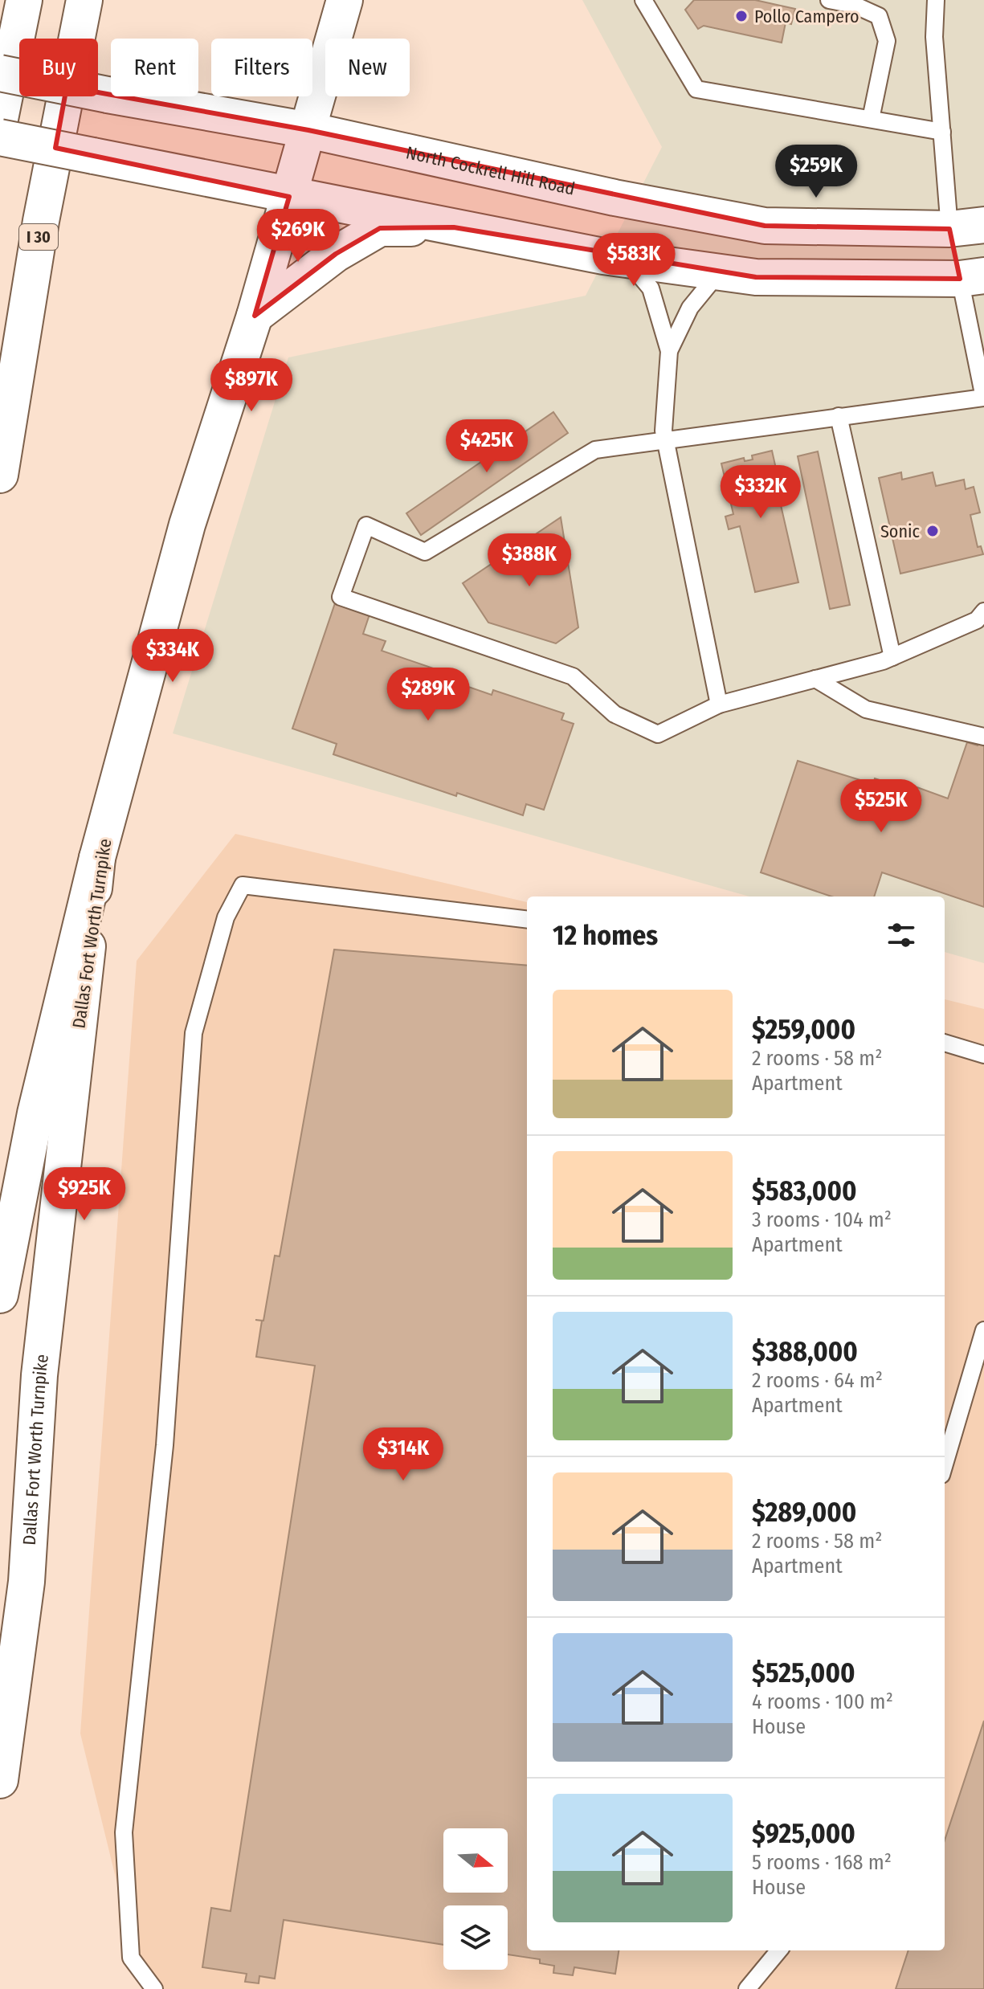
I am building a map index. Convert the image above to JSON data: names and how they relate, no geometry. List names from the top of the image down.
{
  "streets": {
    "main road": ["North Cockrell Hill Road", "I 30", "Dallas Fort Worth Turnpike"]
  },
  "crossings": [
    ["North Cockrell Hill Road", "Dallas Fort Worth Turnpike"]
  ],
  "places": ["Pollo Campero", "Sonic"],
  "north": "right",
  "page": {
    "chip": [
      "Buy",
      "Rent",
      "Filters",
      "New"
    ],
    "price": [
      "$259K",
      "$269K",
      "$583K",
      "$897K",
      "$425K",
      "$332K",
      "$388K",
      "$334K",
      "$289K",
      "$525K",
      "$925K",
      "$314K"
    ],
    "heading": "12 homes",
    "list": [
      {
        "name": "$259,000",
        "note": "2 rooms · 58 m² · Apartment"
      },
      {
        "name": "$583,000",
        "note": "3 rooms · 104 m² · Apartment"
      },
      {
        "name": "$388,000",
        "note": "2 rooms · 64 m² · Apartment"
      },
      {
        "name": "$289,000",
        "note": "2 rooms · 58 m² · Apartment"
      },
      {
        "name": "$525,000",
        "note": "4 rooms · 100 m² · House"
      },
      {
        "name": "$925,000",
        "note": "5 rooms · 168 m² · House"
      }
    ]
  }
}
